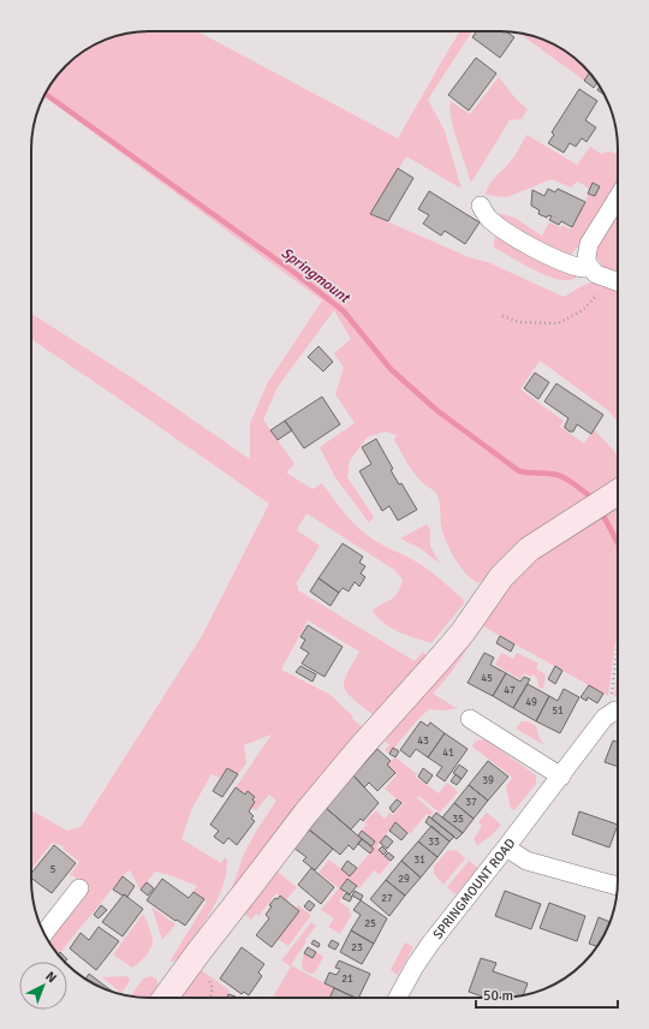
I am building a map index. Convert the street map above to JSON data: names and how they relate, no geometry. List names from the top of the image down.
{
  "streets": {
    "street": ["SPRINGMOUNT ROAD"]
  },
  "water": ["Springmount"],
  "house_numbers": [
    "45",
    "47",
    "49",
    "51",
    "43",
    "41",
    "39",
    "37",
    "35",
    "33",
    "31",
    "5",
    "29",
    "27",
    "25",
    "23",
    "21"
  ],
  "scale_bar": "50 m",
  "north": "top right"
}
